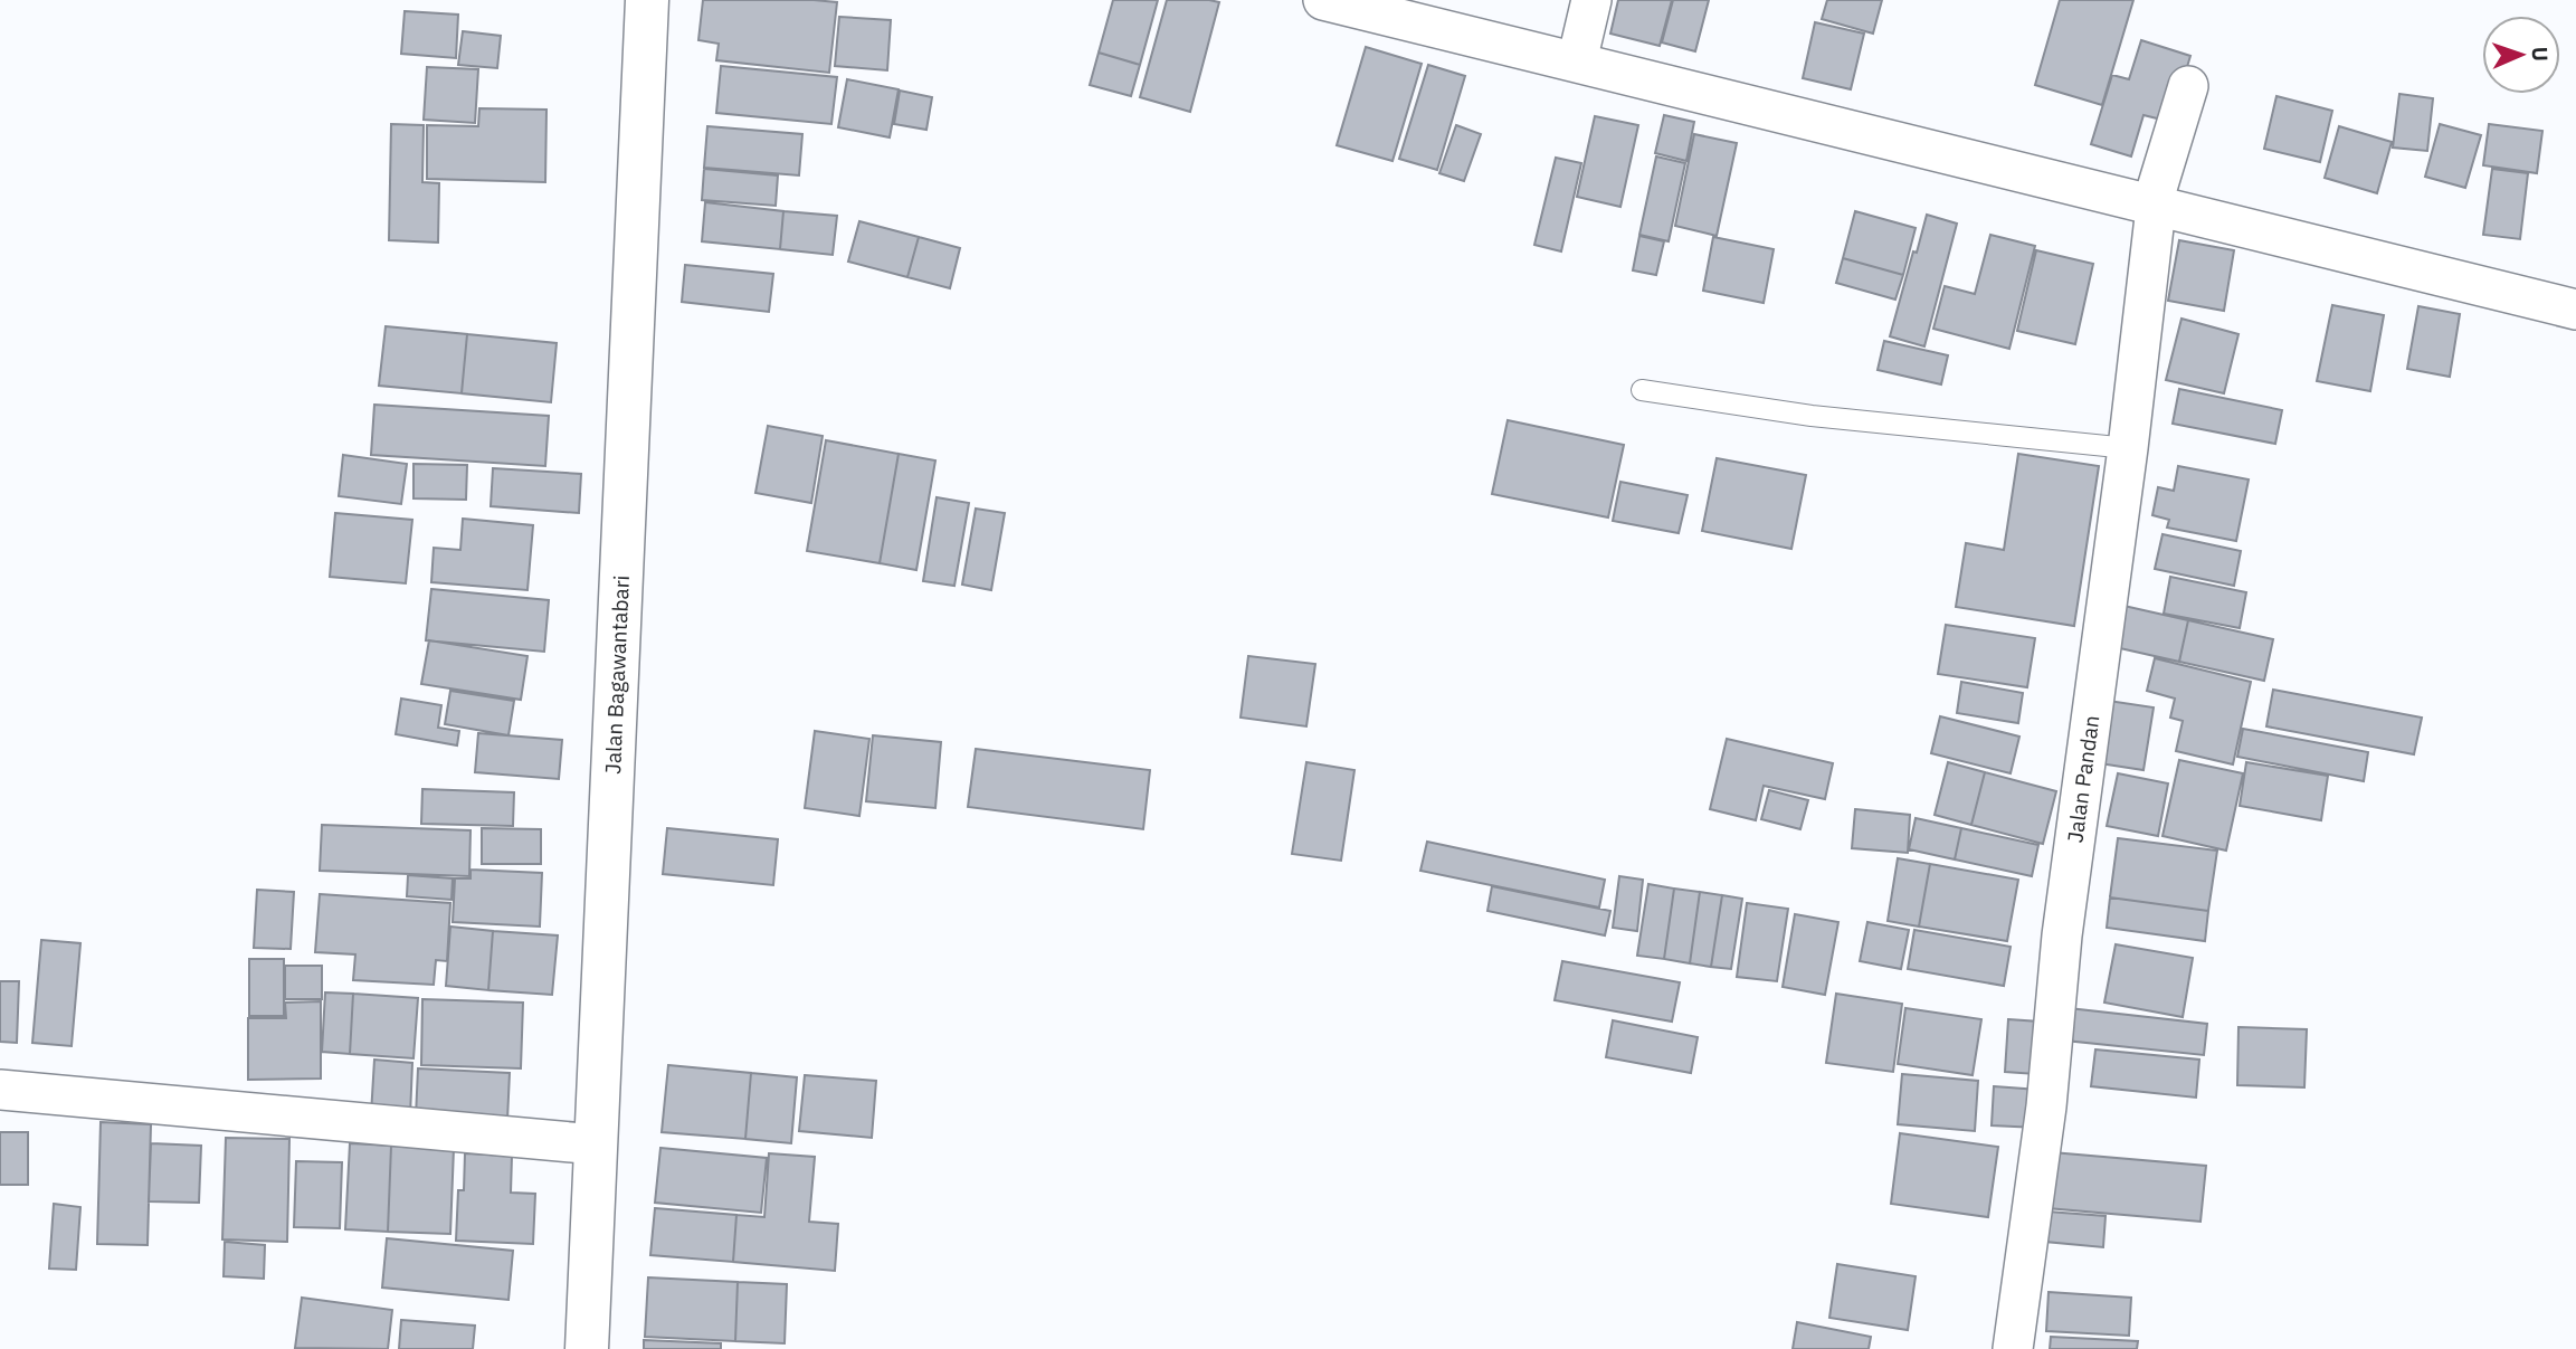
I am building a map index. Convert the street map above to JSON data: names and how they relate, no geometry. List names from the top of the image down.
{
  "streets": {
    "street": ["Jalan Bagawantabari", "Jalan Pandan"]
  },
  "north": "right"
}
